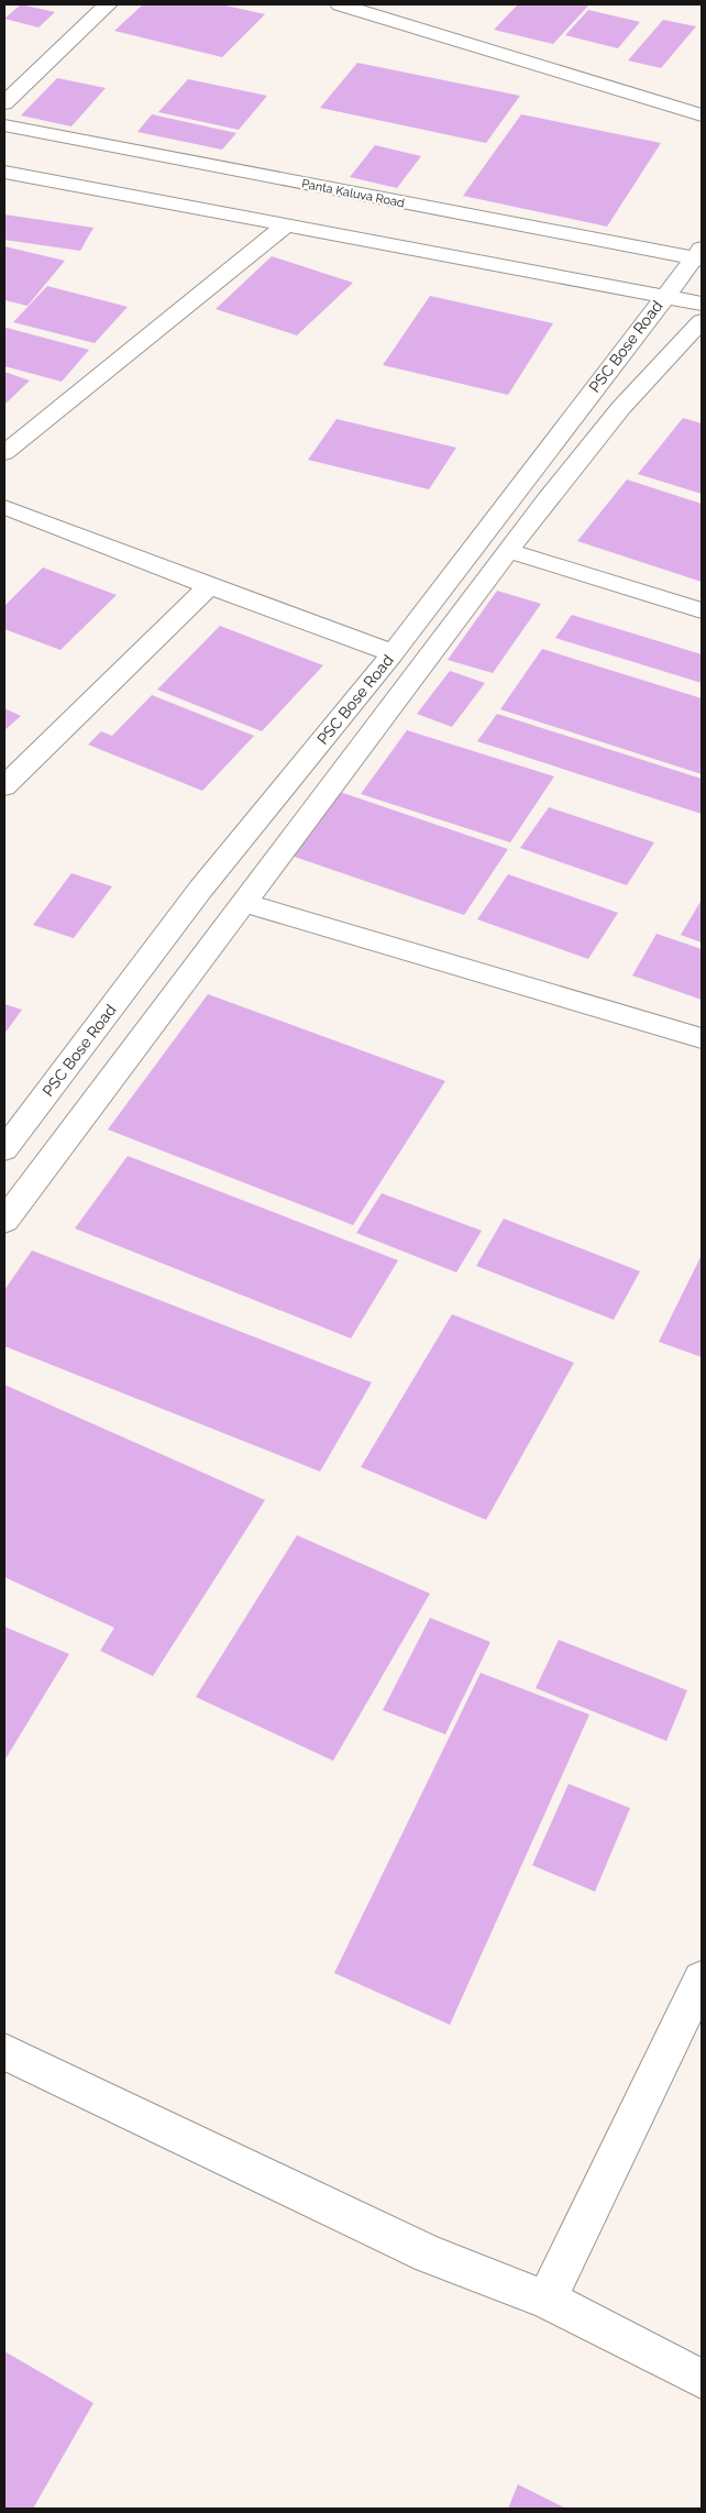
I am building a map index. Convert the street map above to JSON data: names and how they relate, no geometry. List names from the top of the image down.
{
  "streets": {
    "street": ["Panta Kaluva Road", "PSC Bose Road"]
  },
  "crossings": [
    ["Panta Kaluva Road", "PSC Bose Road"]
  ]
}
